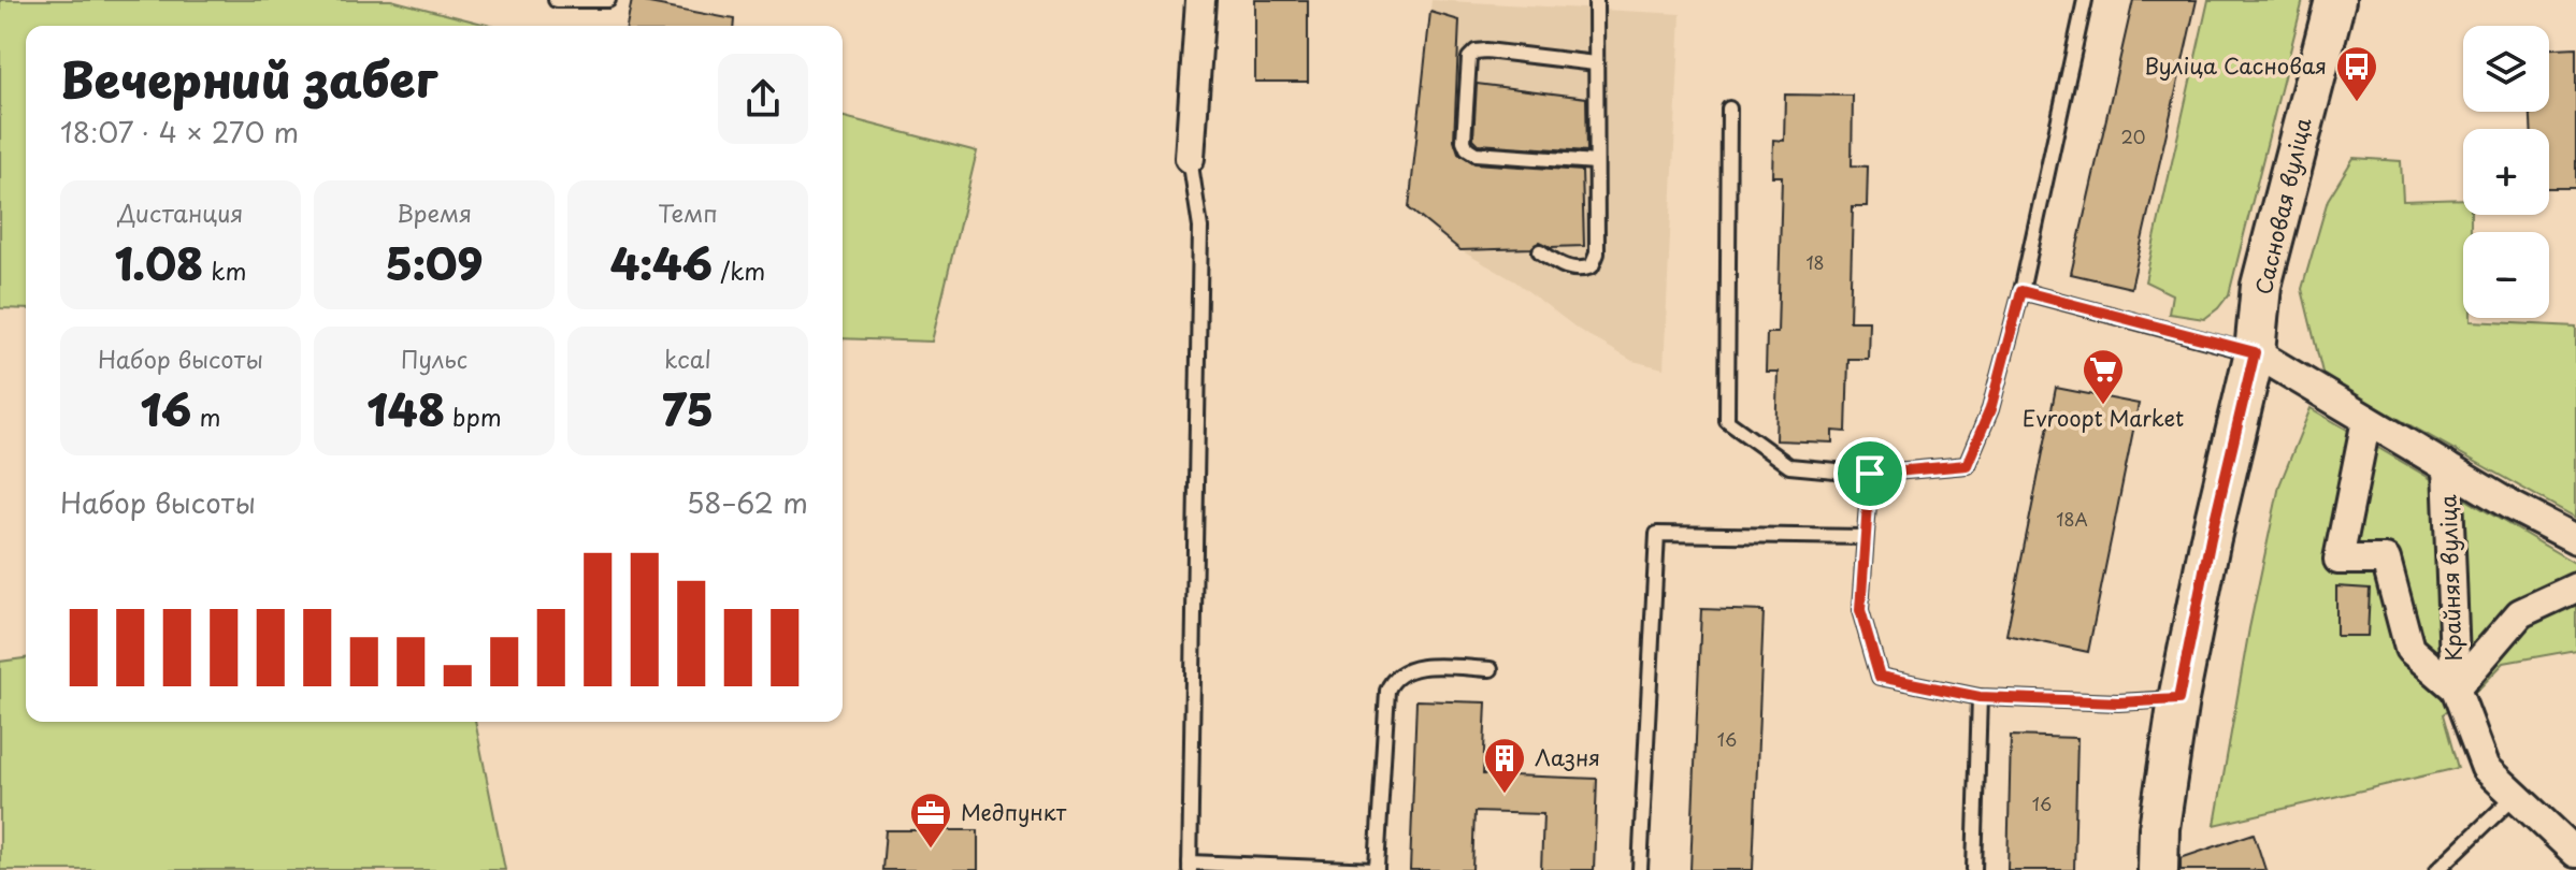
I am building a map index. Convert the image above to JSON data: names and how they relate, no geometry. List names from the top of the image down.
{
  "streets": {
    "main road": ["Сасновая вуліца"],
    "street": ["Крайняя вуліца"]
  },
  "places": {
    "bus stop": ["Вуліца Сасновая"],
    "supermarket": ["Evroopt Market"],
    "building": ["Лазня"],
    "office": ["Медпункт"]
  },
  "house_numbers": [
    "20",
    "18",
    "18А",
    "16",
    "16"
  ],
  "page": {
    "map_buttons": ["+", "−"],
    "heading": ["Вечерний забег", "18:07 · 4 × 270 m"],
    "stats": [
      ["Дистанция", "1.08 km"],
      ["Время", "5:09"],
      ["Темп", "4:46 /km"],
      ["Набор высоты", "16 m"],
      ["Пульс", "148 bpm"],
      ["kcal", "75"]
    ],
    "chart": ["Набор высоты", "58–62 m"]
  }
}
